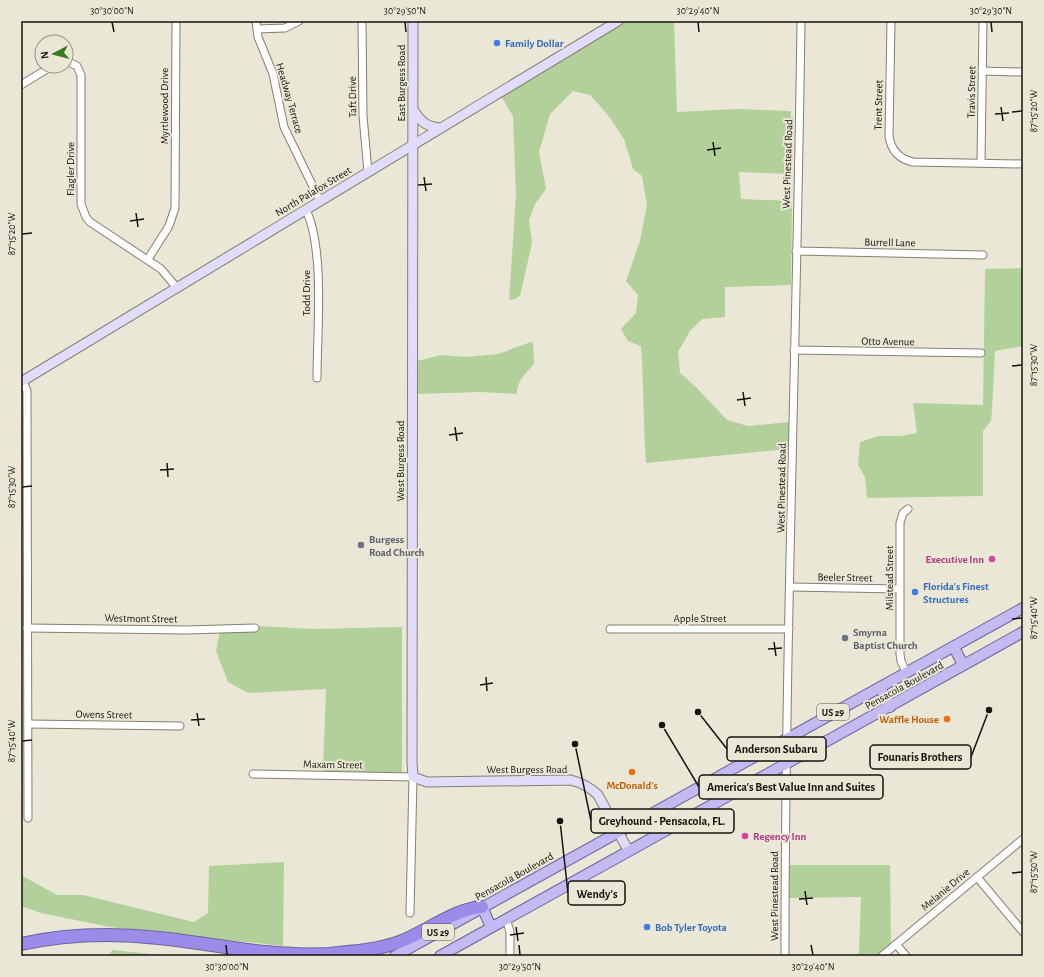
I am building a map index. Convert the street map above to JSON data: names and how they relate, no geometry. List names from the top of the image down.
{
  "streets": {
    "main road": [
      "East Burgess Road",
      "North Palafox Street",
      "West Burgess Road",
      "Pensacola Boulevard",
      "US 29"
    ],
    "street": [
      "Travis Street",
      "Taft Drive",
      "Headway Terrace",
      "Trent Street",
      "Myrtlewood Drive",
      "West Pinestead Road",
      "Flagler Drive",
      "Burrell Lane",
      "Todd Drive",
      "Otto Avenue",
      "Beeler Street",
      "Milstead Street",
      "Westmont Street",
      "Apple Street",
      "Owens Street",
      "Maxam Street",
      "Melanie Drive"
    ]
  },
  "crossings": [
    ["East Burgess Road", "North Palafox Street"],
    ["East Burgess Road", "West Burgess Road"],
    ["Travis Street", "Trent Street"],
    ["Taft Drive", "North Palafox Street"],
    ["Headway Terrace", "North Palafox Street"],
    ["Myrtlewood Drive", "Flagler Drive"],
    ["West Pinestead Road", "Burrell Lane"],
    ["West Pinestead Road", "Otto Avenue"],
    ["West Pinestead Road", "Beeler Street"],
    ["West Pinestead Road", "Apple Street"],
    ["West Pinestead Road", "Pensacola Boulevard"],
    ["Flagler Drive", "North Palafox Street"],
    ["North Palafox Street", "Todd Drive"],
    ["North Palafox Street", "West Burgess Road"],
    ["West Burgess Road", "Pensacola Boulevard"],
    ["West Burgess Road", "Maxam Street"],
    ["Beeler Street", "Milstead Street"],
    ["Milstead Street", "Pensacola Boulevard"]
  ],
  "places": [
    "Family Dollar",
    "Burgess Road Church",
    "Executive Inn",
    "Florida's Finest Structures",
    "Smyrna Baptist Church",
    "Founaris Brothers",
    "Anderson Subaru",
    "Waffle House",
    "America's Best Value Inn and Suites",
    "Greyhound - Pensacola, FL.",
    "McDonald's",
    "Wendy's",
    "Regency Inn",
    "Bob Tyler Toyota"
  ],
  "north": "left",
  "coordinates": [
    "30°30'00\"N",
    "30°29'50\"N",
    "30°29'40\"N",
    "30°29'30\"N",
    "87°15'20\"W",
    "87°15'30\"W",
    "87°15'40\"W",
    "87°15'50\"W"
  ]
}
